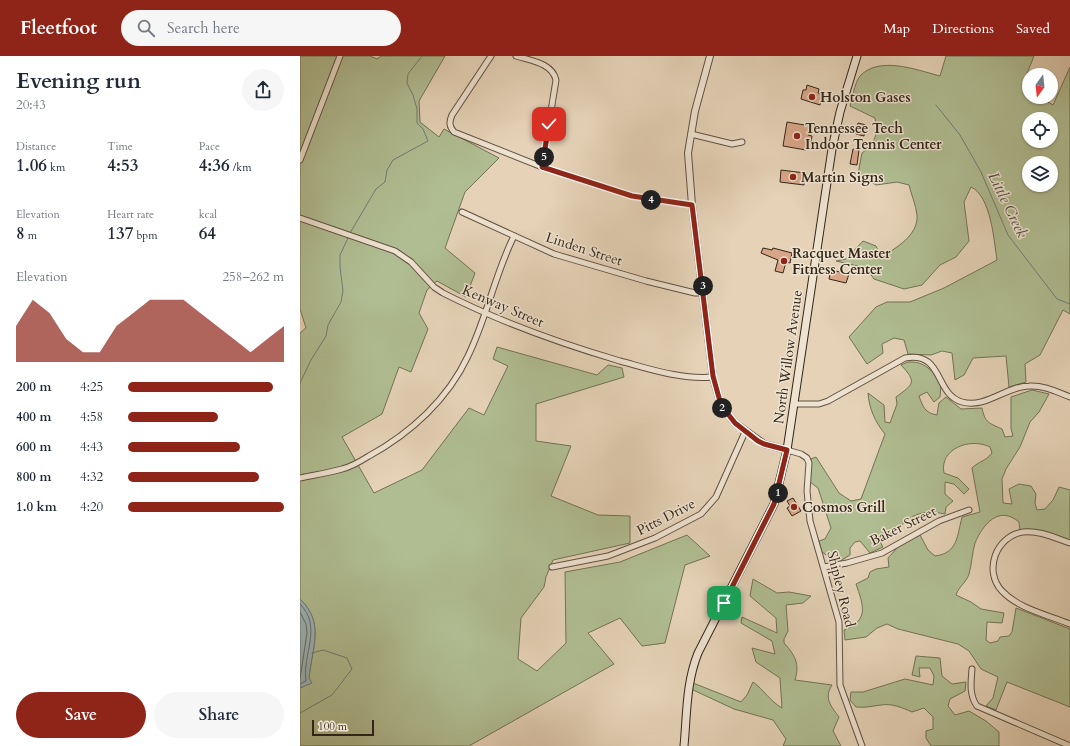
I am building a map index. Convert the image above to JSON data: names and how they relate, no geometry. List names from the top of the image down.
{
  "streets": {
    "main road": ["North Willow Avenue"],
    "street": [
      "Linden Street",
      "Kenway Street",
      "Pitts Drive",
      "Baker Street",
      "Shipley Road"
    ]
  },
  "crossings": [
    ["North Willow Avenue", "Shipley Road"],
    ["Baker Street", "Shipley Road"]
  ],
  "water": ["Little Creek"],
  "places": [
    "Holston Gases",
    "Tennessee Tech Indoor Tennis Center",
    "Martin Signs",
    "Racquet Master Fitness Center",
    "Cosmos Grill"
  ],
  "scale_bar": "100 m",
  "north": "bottom",
  "page": {
    "header": "Fleetfoot",
    "search": "Search here",
    "nav": ["Map", "Directions", "Saved"],
    "heading": ["Evening run", "20:43"],
    "stats": [
      ["Distance", "1.06 km"],
      ["Time", "4:53"],
      ["Pace", "4:36 /km"],
      ["Elevation", "8 m"],
      ["Heart rate", "137 bpm"],
      ["kcal", "64"]
    ],
    "pins": [
      "5",
      "4",
      "3",
      "2",
      "1"
    ],
    "chart": ["Elevation", "258–262 m"],
    "list": [
      {
        "name": "200 m",
        "note": "4:25"
      },
      {
        "name": "400 m",
        "note": "4:58"
      },
      {
        "name": "600 m",
        "note": "4:43"
      },
      {
        "name": "800 m",
        "note": "4:32"
      },
      {
        "name": "1.0 km",
        "note": "4:20"
      }
    ],
    "buttons": ["Save", "Share"],
    "scale": "100 m"
  }
}
